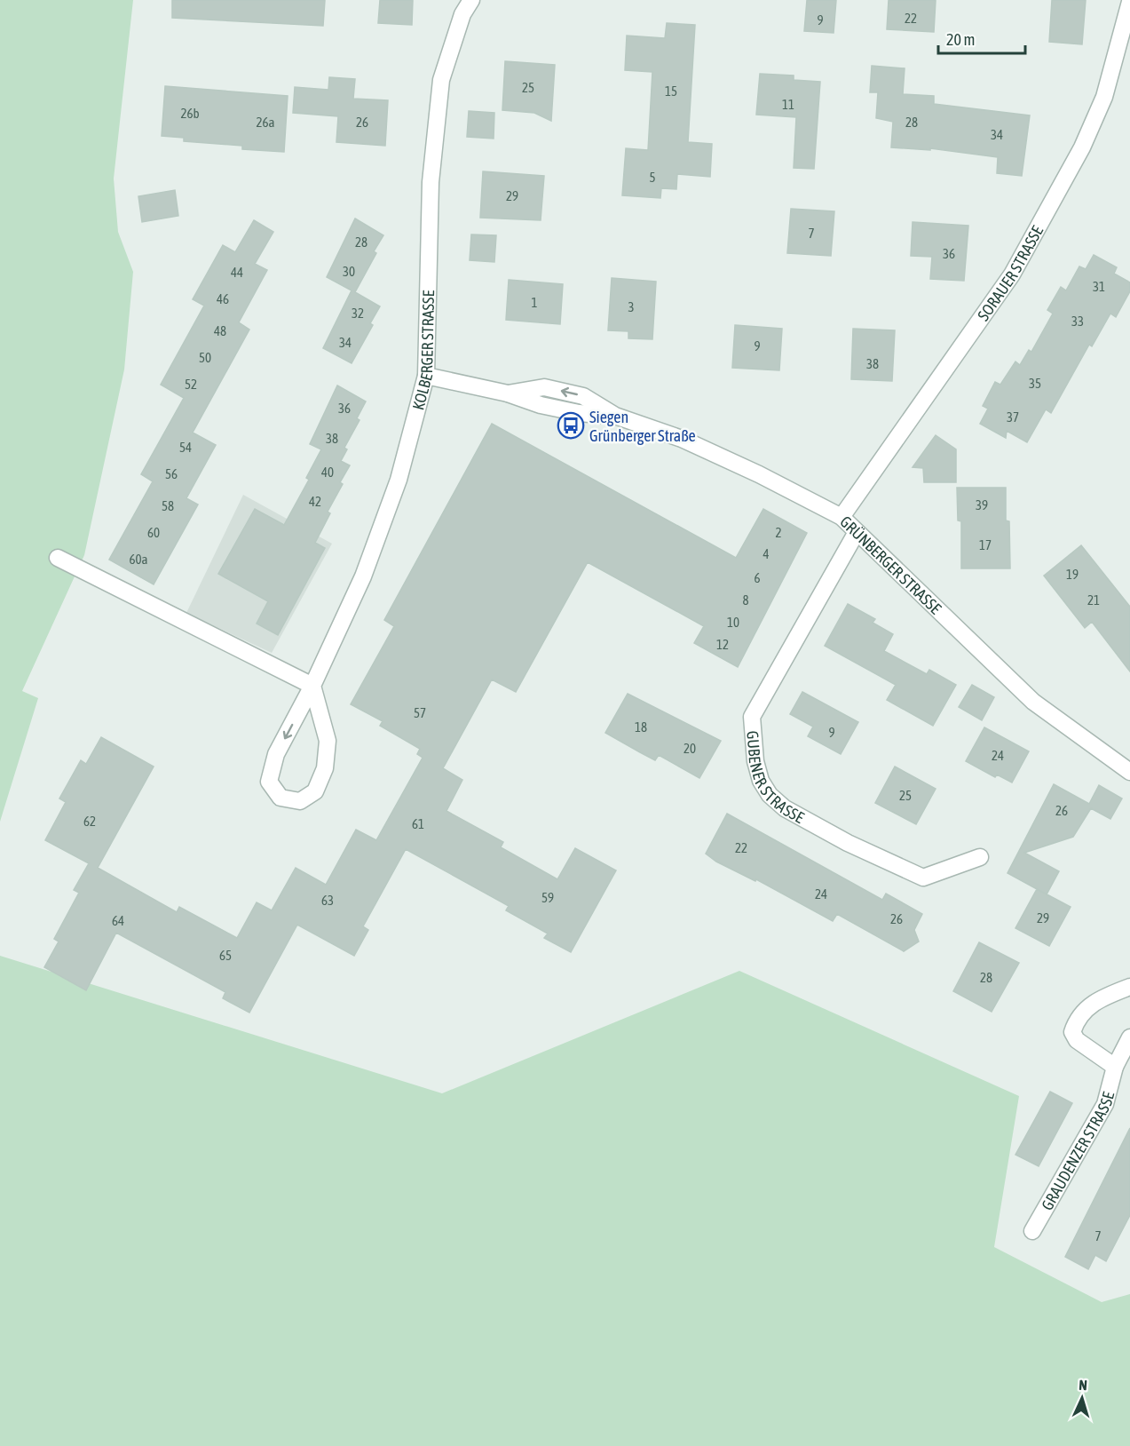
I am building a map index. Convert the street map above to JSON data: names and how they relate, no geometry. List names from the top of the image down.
{
  "streets": {
    "street": [
      "SORAUER STRASSE",
      "KOLBERGER STRASSE",
      "GRÜNBERGER STRASSE",
      "GUBENER STRASSE",
      "GRAUDENZER STRASSE"
    ]
  },
  "crossings": [
    ["SORAUER STRASSE", "GRÜNBERGER STRASSE"],
    ["KOLBERGER STRASSE", "GRÜNBERGER STRASSE"],
    ["GRÜNBERGER STRASSE", "GUBENER STRASSE"]
  ],
  "places": {
    "bus stop": ["Siegen Grünberger Straße"]
  },
  "house_numbers": [
    "22",
    "9",
    "25",
    "15",
    "11",
    "26b",
    "26a",
    "26",
    "28",
    "34",
    "5",
    "29",
    "7",
    "28",
    "36",
    "30",
    "44",
    "31",
    "46",
    "1",
    "3",
    "32",
    "33",
    "48",
    "34",
    "9",
    "50",
    "38",
    "35",
    "52",
    "36",
    "37",
    "38",
    "54",
    "40",
    "56",
    "42",
    "39",
    "58",
    "60",
    "2",
    "17",
    "4",
    "60a",
    "19",
    "6",
    "8",
    "21",
    "10",
    "12",
    "57",
    "18",
    "9",
    "20",
    "24",
    "25",
    "26",
    "62",
    "61",
    "22",
    "24",
    "59",
    "63",
    "29",
    "26",
    "64",
    "65",
    "28",
    "7"
  ],
  "scale_bar": "20 m",
  "north": "top"
}
